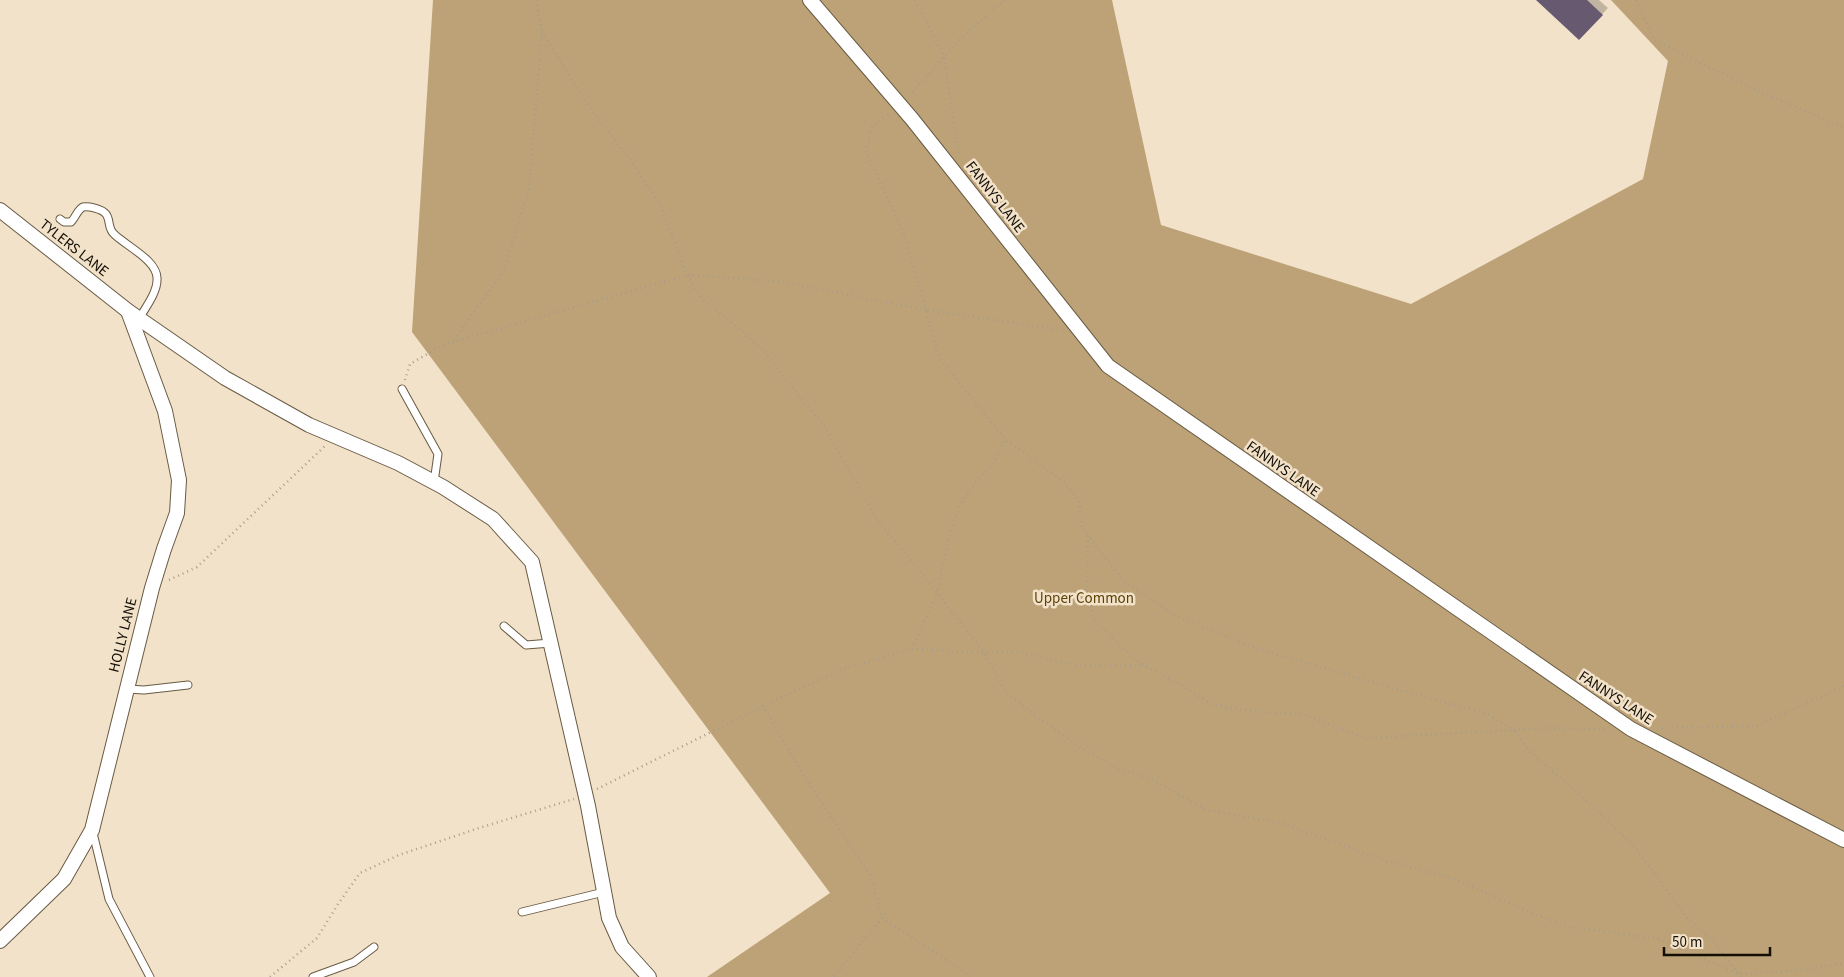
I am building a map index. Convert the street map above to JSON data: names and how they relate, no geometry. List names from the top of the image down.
{
  "streets": {
    "street": ["FANNYS LANE", "TYLERS LANE", "HOLLY LANE"]
  },
  "crossings": [
    ["TYLERS LANE", "HOLLY LANE"]
  ],
  "parks": ["Upper Common"],
  "scale_bar": "50 m"
}
